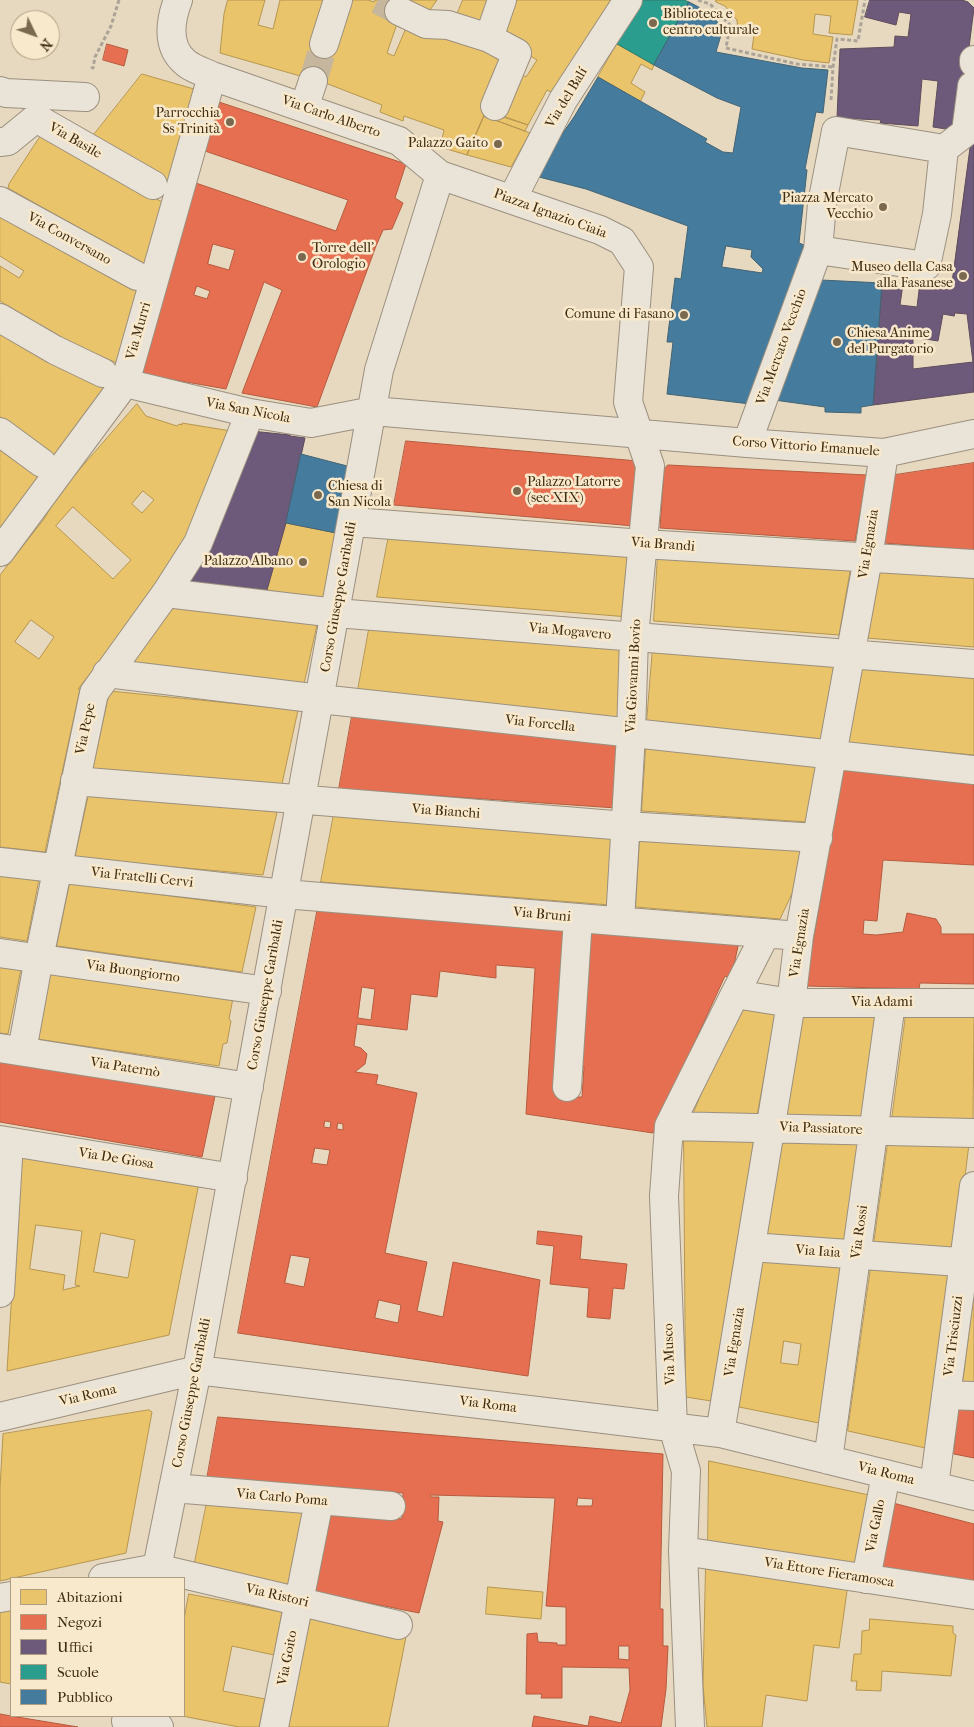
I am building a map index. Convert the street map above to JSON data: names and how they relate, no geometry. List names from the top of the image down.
{
  "streets": {
    "street": [
      "Via del Balí",
      "Via Carlo Alberto",
      "Via Basile",
      "Piazza Ignazio Ciaia",
      "Via Conversano",
      "Via Murri",
      "Via Mercato Vecchio",
      "Via San Nicola",
      "Corso Vittorio Emanuele",
      "Via Egnazia",
      "Via Brandi",
      "Corso Giuseppe Garibaldi",
      "Via Mogavero",
      "Via Giovanni Bovio",
      "Via Forcella",
      "Via Pepe",
      "Via Bianchi",
      "Via Fratelli Cervi",
      "Via Bruni",
      "Via Buongiorno",
      "Via Adami",
      "Via Paternò",
      "Via Passiatore",
      "Via De Giosa",
      "Via Rossi",
      "Via Iaia",
      "Via Trisciuzzi",
      "Via Musco",
      "Via Roma",
      "Via Carlo Poma",
      "Via Gallo",
      "Via Ettore Fieramosca",
      "Via Ristori",
      "Via Goito"
    ]
  },
  "crossings": [
    ["Via del Balí", "Piazza Ignazio Ciaia"],
    ["Via Carlo Alberto", "Piazza Ignazio Ciaia"],
    ["Via Carlo Alberto", "Via Murri"],
    ["Piazza Ignazio Ciaia", "Corso Vittorio Emanuele"],
    ["Piazza Ignazio Ciaia", "Via Giovanni Bovio"],
    ["Via Murri", "Via San Nicola"],
    ["Via Mercato Vecchio", "Corso Vittorio Emanuele"],
    ["Via San Nicola", "Corso Giuseppe Garibaldi"],
    ["Via San Nicola", "Via Pepe"],
    ["Corso Vittorio Emanuele", "Via Egnazia"],
    ["Corso Vittorio Emanuele", "Via Giovanni Bovio"],
    ["Via Egnazia", "Via Brandi"],
    ["Via Egnazia", "Via Mogavero"],
    ["Via Egnazia", "Via Forcella"],
    ["Via Egnazia", "Via Bianchi"],
    ["Via Egnazia", "Via Bruni"],
    ["Via Egnazia", "Via Adami"],
    ["Via Egnazia", "Via Passiatore"],
    ["Via Egnazia", "Via Iaia"],
    ["Via Egnazia", "Via Roma"],
    ["Via Brandi", "Corso Giuseppe Garibaldi"],
    ["Via Brandi", "Via Giovanni Bovio"],
    ["Corso Giuseppe Garibaldi", "Via Mogavero"],
    ["Corso Giuseppe Garibaldi", "Via Forcella"],
    ["Corso Giuseppe Garibaldi", "Via Bianchi"],
    ["Corso Giuseppe Garibaldi", "Via Fratelli Cervi"],
    ["Corso Giuseppe Garibaldi", "Via Bruni"],
    ["Corso Giuseppe Garibaldi", "Via Buongiorno"],
    ["Corso Giuseppe Garibaldi", "Via Paternò"],
    ["Corso Giuseppe Garibaldi", "Via De Giosa"],
    ["Corso Giuseppe Garibaldi", "Via Roma"],
    ["Corso Giuseppe Garibaldi", "Via Carlo Poma"],
    ["Corso Giuseppe Garibaldi", "Via Ristori"],
    ["Via Mogavero", "Via Giovanni Bovio"],
    ["Via Mogavero", "Via Pepe"],
    ["Via Giovanni Bovio", "Via Forcella"],
    ["Via Giovanni Bovio", "Via Bianchi"],
    ["Via Giovanni Bovio", "Via Bruni"],
    ["Via Forcella", "Via Pepe"],
    ["Via Pepe", "Via Bianchi"],
    ["Via Pepe", "Via Fratelli Cervi"],
    ["Via Pepe", "Via Buongiorno"],
    ["Via Pepe", "Via Paternò"],
    ["Via Fratelli Cervi", "Via Bruni"],
    ["Via Bruni", "Via Musco"],
    ["Via Adami", "Via Rossi"],
    ["Via Adami", "Via Musco"],
    ["Via Passiatore", "Via Rossi"],
    ["Via Passiatore", "Via Musco"],
    ["Via Rossi", "Via Iaia"],
    ["Via Rossi", "Via Roma"],
    ["Via Iaia", "Via Trisciuzzi"],
    ["Via Trisciuzzi", "Via Roma"],
    ["Via Musco", "Via Roma"],
    ["Via Musco", "Via Ettore Fieramosca"],
    ["Via Roma", "Via Gallo"],
    ["Via Carlo Poma", "Via Goito"],
    ["Via Gallo", "Via Ettore Fieramosca"],
    ["Via Ristori", "Via Goito"]
  ],
  "places": [
    "Biblioteca e centro culturale",
    "Parrocchia Ss Trinità",
    "Palazzo Gaito",
    "Piazza Mercato Vecchio",
    "Torre dell' Orologio",
    "Museo della Casa alla Fasanese",
    "Comune di Fasano",
    "Chiesa Anime del Purgatorio",
    "Palazzo Latorre (sec XIX)",
    "Chiesa di San Nicola",
    "Palazzo Albano"
  ],
  "legend": [
    "Abitazioni",
    "Negozi",
    "Uffici",
    "Scuole",
    "Pubblico"
  ],
  "north": "bottom right"
}
